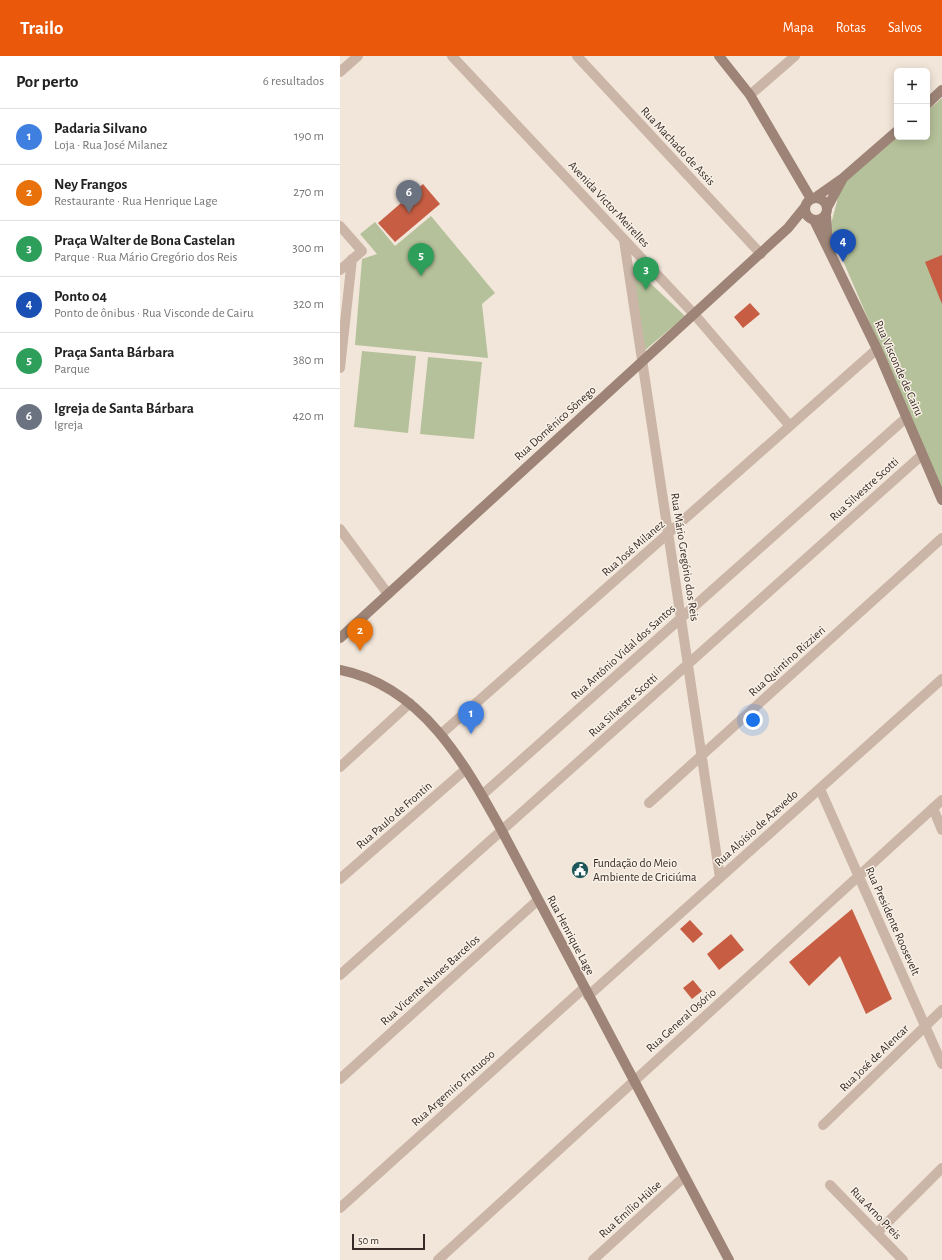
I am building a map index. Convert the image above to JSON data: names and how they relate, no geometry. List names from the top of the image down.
{
  "streets": {
    "street": [
      "Rua Machado de Assis",
      "Avenida Victor Meirelles",
      "Rua Visconde de Cairu",
      "Rua Domênico Sônego",
      "Rua Silvestre Scotti",
      "Rua José Milanez",
      "Rua Mário Gregório dos Reis",
      "Rua Antônio Vidal dos Santos",
      "Rua Quintino Rizzieri",
      "Rua Paulo de Frontin",
      "Rua Aloísio de Azevedo",
      "Rua Presidente Roosevelt",
      "Rua Henrique Lage",
      "Rua Vicente Nunes Barcelos",
      "Rua General Osório",
      "Rua José de Alencar",
      "Rua Argemiro Frutuoso",
      "Rua Emílio Hülse",
      "Rua Arno Preis"
    ]
  },
  "crossings": [
    ["Rua Machado de Assis", "Rua Domênico Sônego"],
    ["Avenida Victor Meirelles", "Rua Domênico Sônego"],
    ["Avenida Victor Meirelles", "Rua José Milanez"],
    ["Avenida Victor Meirelles", "Rua Mário Gregório dos Reis"],
    ["Rua Visconde de Cairu", "Rua Domênico Sônego"],
    ["Rua Visconde de Cairu", "Rua Silvestre Scotti"],
    ["Rua Visconde de Cairu", "Rua José Milanez"],
    ["Rua Visconde de Cairu", "Rua Antônio Vidal dos Santos"],
    ["Rua Domênico Sônego", "Rua Mário Gregório dos Reis"],
    ["Rua Silvestre Scotti", "Rua Mário Gregório dos Reis"],
    ["Rua Silvestre Scotti", "Rua Henrique Lage"],
    ["Rua José Milanez", "Rua Mário Gregório dos Reis"],
    ["Rua José Milanez", "Rua Henrique Lage"],
    ["Rua Mário Gregório dos Reis", "Rua Antônio Vidal dos Santos"],
    ["Rua Mário Gregório dos Reis", "Rua Quintino Rizzieri"],
    ["Rua Mário Gregório dos Reis", "Rua Aloísio de Azevedo"],
    ["Rua Antônio Vidal dos Santos", "Rua Henrique Lage"],
    ["Rua Paulo de Frontin", "Rua Henrique Lage"],
    ["Rua Aloísio de Azevedo", "Rua Presidente Roosevelt"],
    ["Rua Aloísio de Azevedo", "Rua Henrique Lage"],
    ["Rua Aloísio de Azevedo", "Rua Argemiro Frutuoso"],
    ["Rua Presidente Roosevelt", "Rua General Osório"],
    ["Rua Presidente Roosevelt", "Rua José de Alencar"],
    ["Rua Henrique Lage", "Rua Vicente Nunes Barcelos"],
    ["Rua Henrique Lage", "Rua General Osório"],
    ["Rua Henrique Lage", "Rua Argemiro Frutuoso"],
    ["Rua Henrique Lage", "Rua Emílio Hülse"]
  ],
  "places": {
    "public building": ["Fundação do Meio Ambiente de Criciúma"]
  },
  "scale_bar": "50 m",
  "page": {
    "header": "Trailo",
    "nav": ["Mapa", "Rotas", "Salvos"],
    "heading": ["Por perto", "6 resultados"],
    "map_buttons": ["+", "−"],
    "list": [
      {
        "mark": "1",
        "name": "Padaria Silvano",
        "note": "Loja · Rua José Milanez",
        "value": "190 m"
      },
      {
        "mark": "2",
        "name": "Ney Frangos",
        "note": "Restaurante · Rua Henrique Lage",
        "value": "270 m"
      },
      {
        "mark": "3",
        "name": "Praça Walter de Bona Castelan",
        "note": "Parque · Rua Mário Gregório dos Reis",
        "value": "300 m"
      },
      {
        "mark": "4",
        "name": "Ponto 04",
        "note": "Ponto de ônibus · Rua Visconde de Cairu",
        "value": "320 m"
      },
      {
        "mark": "5",
        "name": "Praça Santa Bárbara",
        "note": "Parque",
        "value": "380 m"
      },
      {
        "mark": "6",
        "name": "Igreja de Santa Bárbara",
        "note": "Igreja",
        "value": "420 m"
      }
    ],
    "pins": [
      "6",
      "4",
      "5",
      "3",
      "2",
      "1"
    ],
    "scale": "50 m"
  }
}
